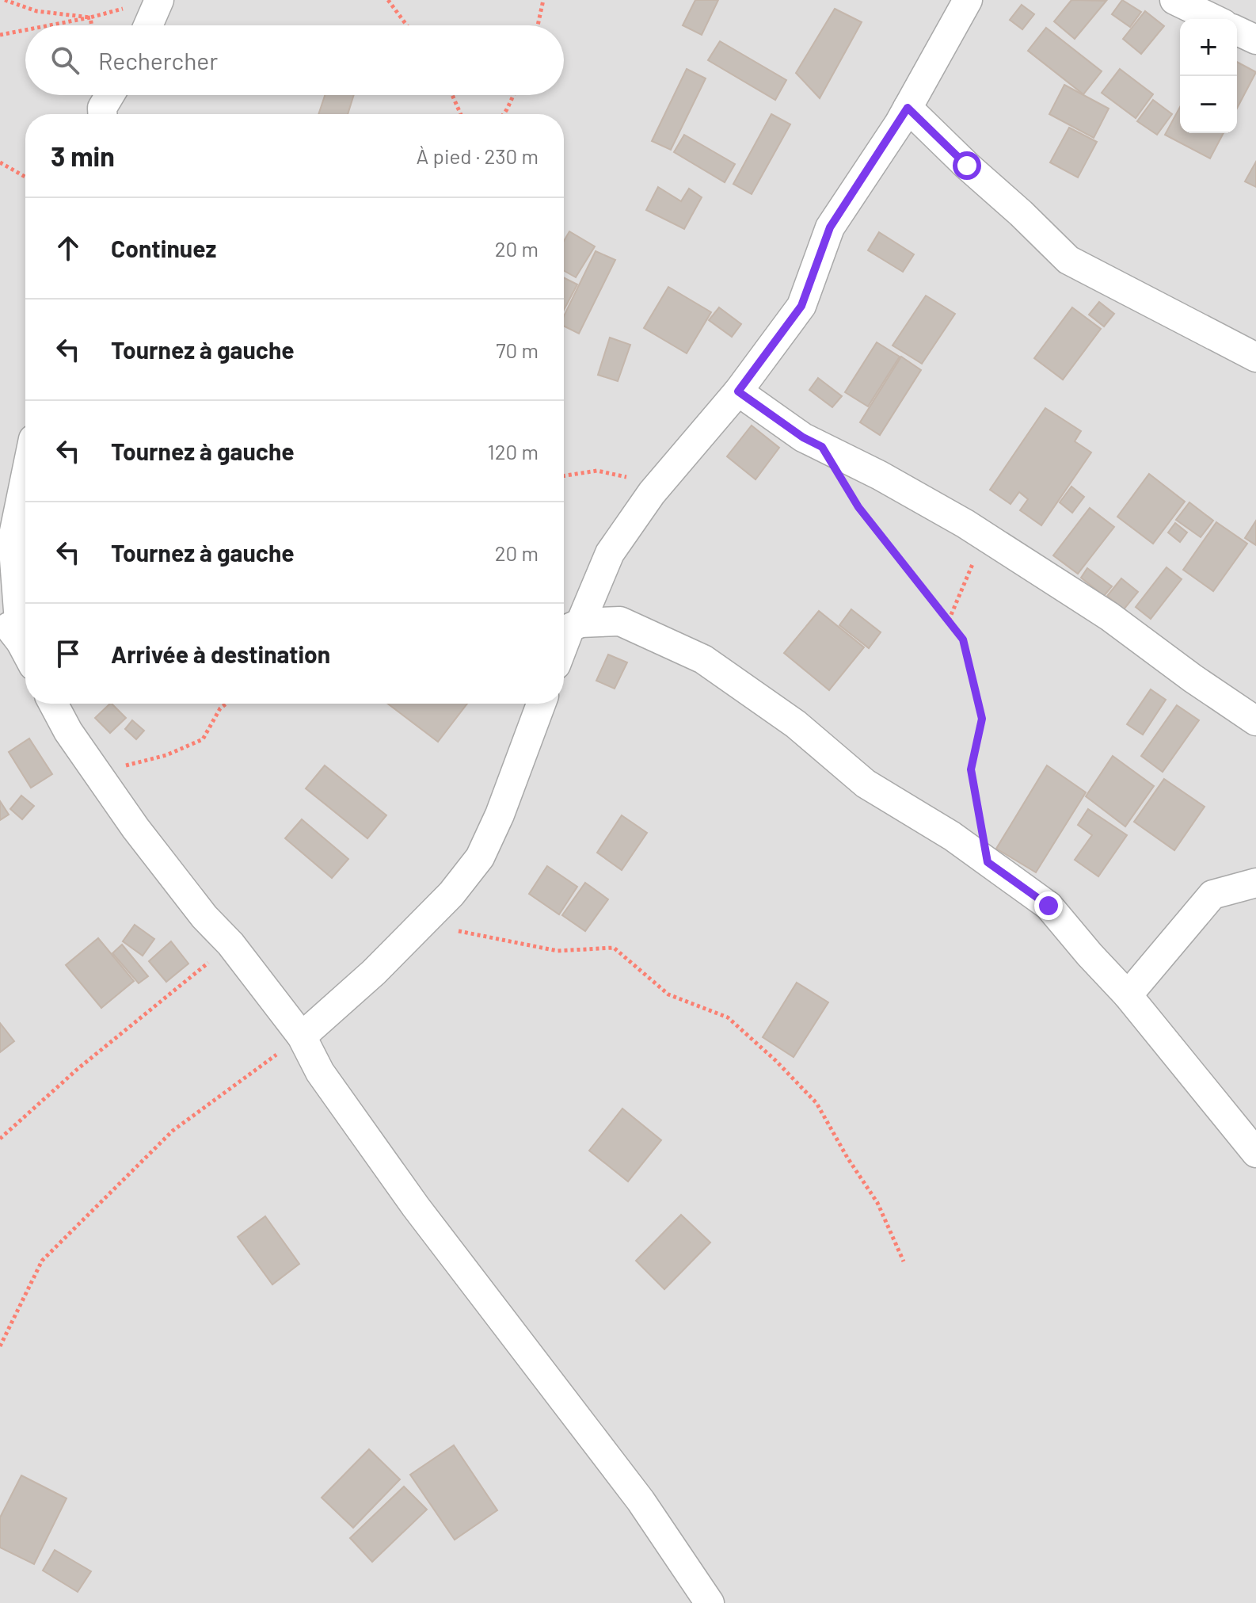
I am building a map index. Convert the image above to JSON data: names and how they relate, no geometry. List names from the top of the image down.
{
  "page": {
    "map_buttons": ["+", "−"],
    "search": "Rechercher",
    "heading": ["3 min", "À pied · 230 m"],
    "list": [
      ["Continuez", "20 m"],
      ["Tournez à gauche", "70 m"],
      ["Tournez à gauche", "120 m"],
      ["Tournez à gauche", "20 m"],
      "Arrivée à destination"
    ]
  }
}
